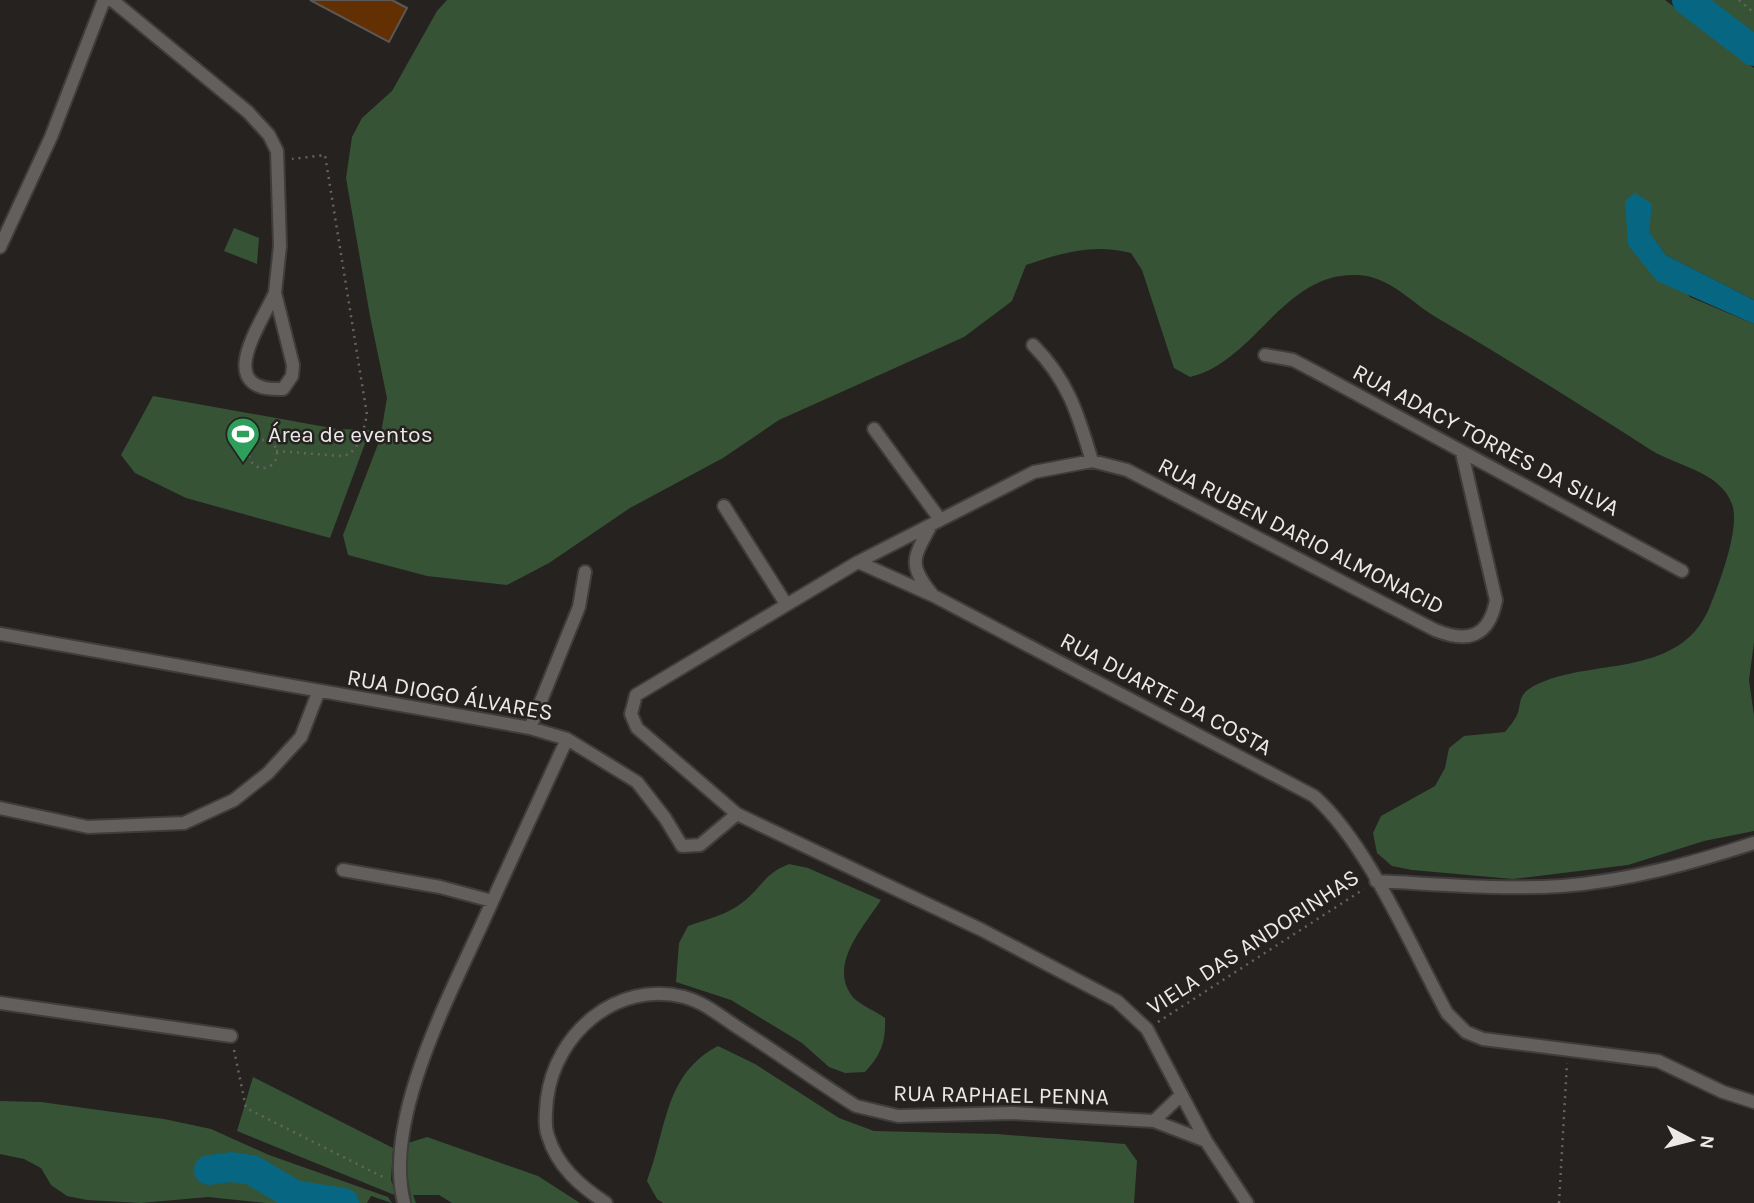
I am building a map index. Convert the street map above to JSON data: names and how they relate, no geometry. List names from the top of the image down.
{
  "streets": {
    "street": [
      "RUA ADACY TORRES DA SILVA",
      "RUA RUBEN DARIO ALMONACID",
      "RUA DUARTE DA COSTA",
      "RUA DIOGO ÁLVARES",
      "RUA RAPHAEL PENNA"
    ],
    "path": ["VIELA DAS ANDORINHAS"]
  },
  "crossings": [
    ["RUA ADACY TORRES DA SILVA", "RUA RUBEN DARIO ALMONACID"],
    ["RUA RUBEN DARIO ALMONACID", "RUA DUARTE DA COSTA"],
    ["RUA DUARTE DA COSTA", "VIELA DAS ANDORINHAS"]
  ],
  "places": {
    "sports": ["Área de eventos"]
  },
  "north": "right"
}
